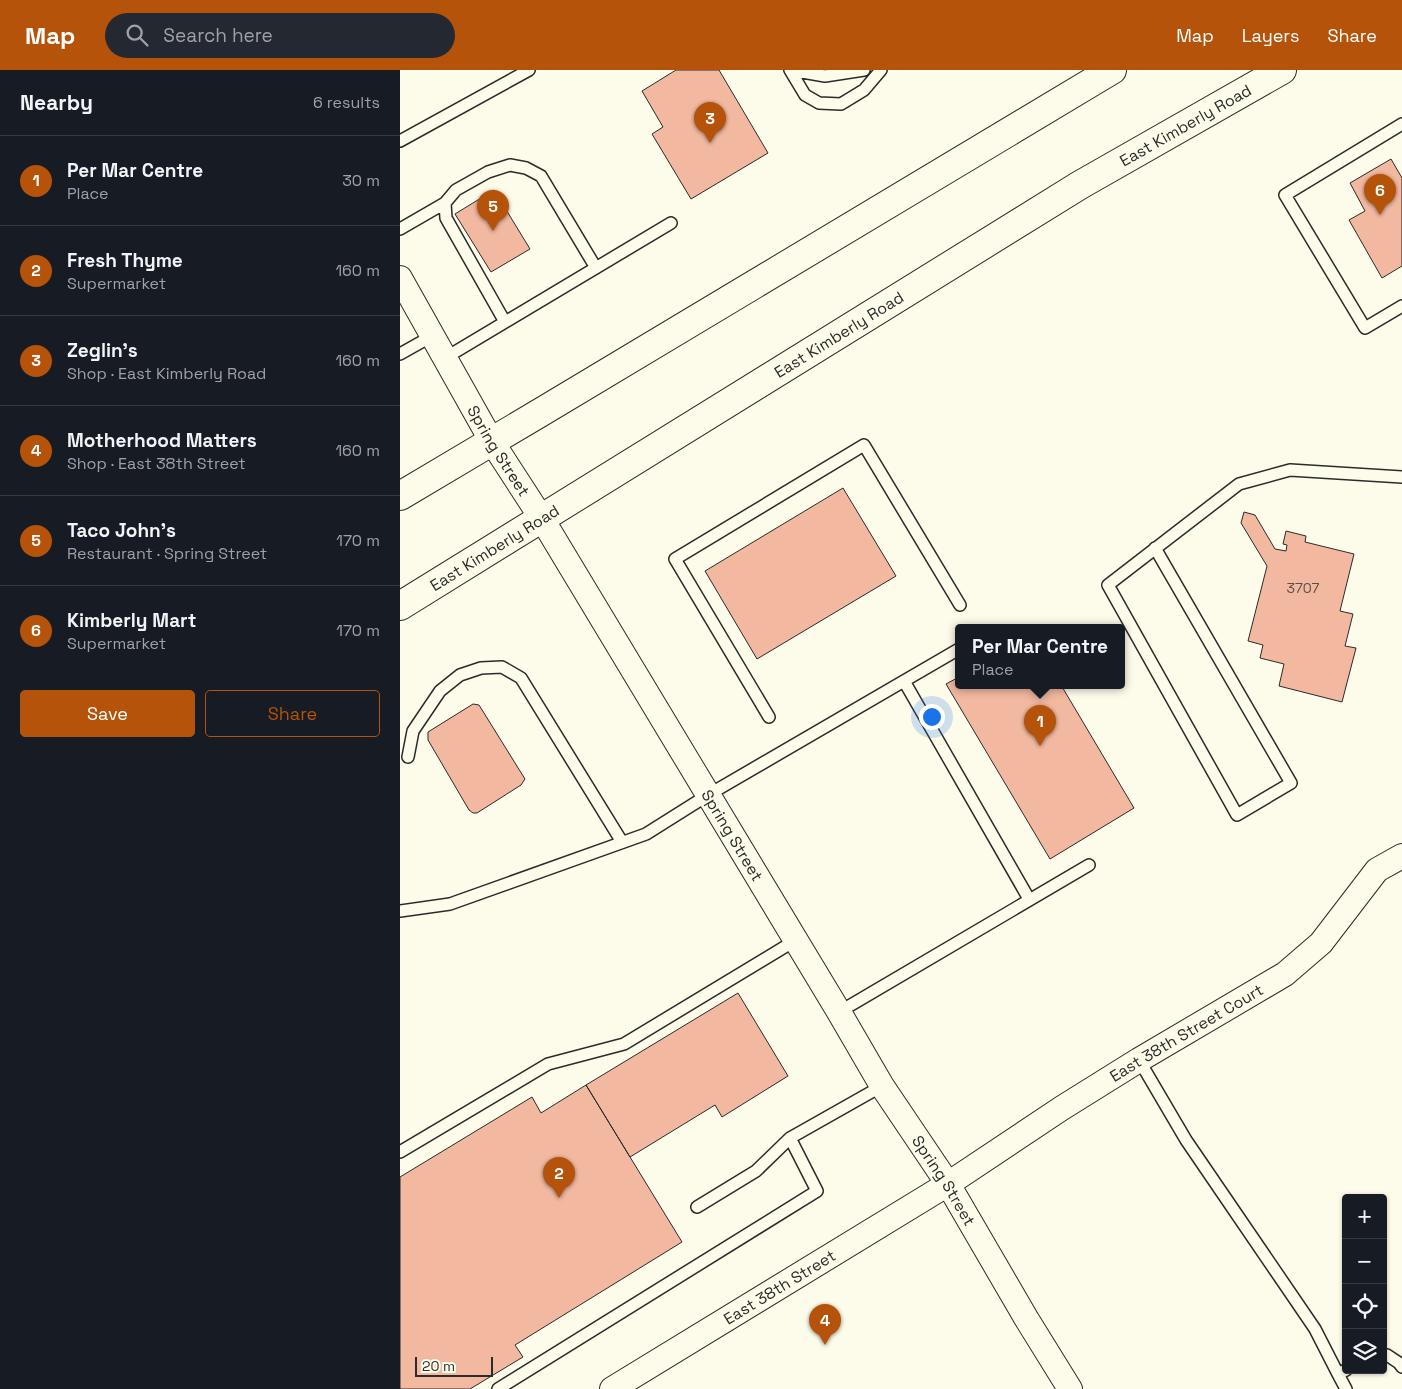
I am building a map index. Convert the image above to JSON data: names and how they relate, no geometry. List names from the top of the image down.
{
  "streets": {
    "main road": ["East Kimberly Road"],
    "street": ["Spring Street", "East 38th Street Court", "East 38th Street"]
  },
  "crossings": [
    ["East Kimberly Road", "Spring Street"],
    ["Spring Street", "East 38th Street Court"],
    ["Spring Street", "East 38th Street"],
    ["East 38th Street Court", "East 38th Street"]
  ],
  "house_numbers": ["3707"],
  "scale_bar": "20 m",
  "page": {
    "header": "Map",
    "search": "Search here",
    "nav": ["Map", "Layers", "Share"],
    "heading": ["Nearby", "6 results"],
    "pins": [
      "3",
      "6",
      "5",
      "1",
      "2",
      "4"
    ],
    "list": [
      {
        "mark": "1",
        "name": "Per Mar Centre",
        "note": "Place",
        "value": "30 m"
      },
      {
        "mark": "2",
        "name": "Fresh Thyme",
        "note": "Supermarket",
        "value": "160 m"
      },
      {
        "mark": "3",
        "name": "Zeglin's",
        "note": "Shop · East Kimberly Road",
        "value": "160 m"
      },
      {
        "mark": "4",
        "name": "Motherhood Matters",
        "note": "Shop · East 38th Street",
        "value": "160 m"
      },
      {
        "mark": "5",
        "name": "Taco John's",
        "note": "Restaurant · Spring Street",
        "value": "170 m"
      },
      {
        "mark": "6",
        "name": "Kimberly Mart",
        "note": "Supermarket",
        "value": "170 m"
      }
    ],
    "popup": ["Per Mar Centre", "Place"],
    "buttons": ["Save", "Share"],
    "map_buttons": ["+", "−"],
    "scale": "20 m"
  }
}
